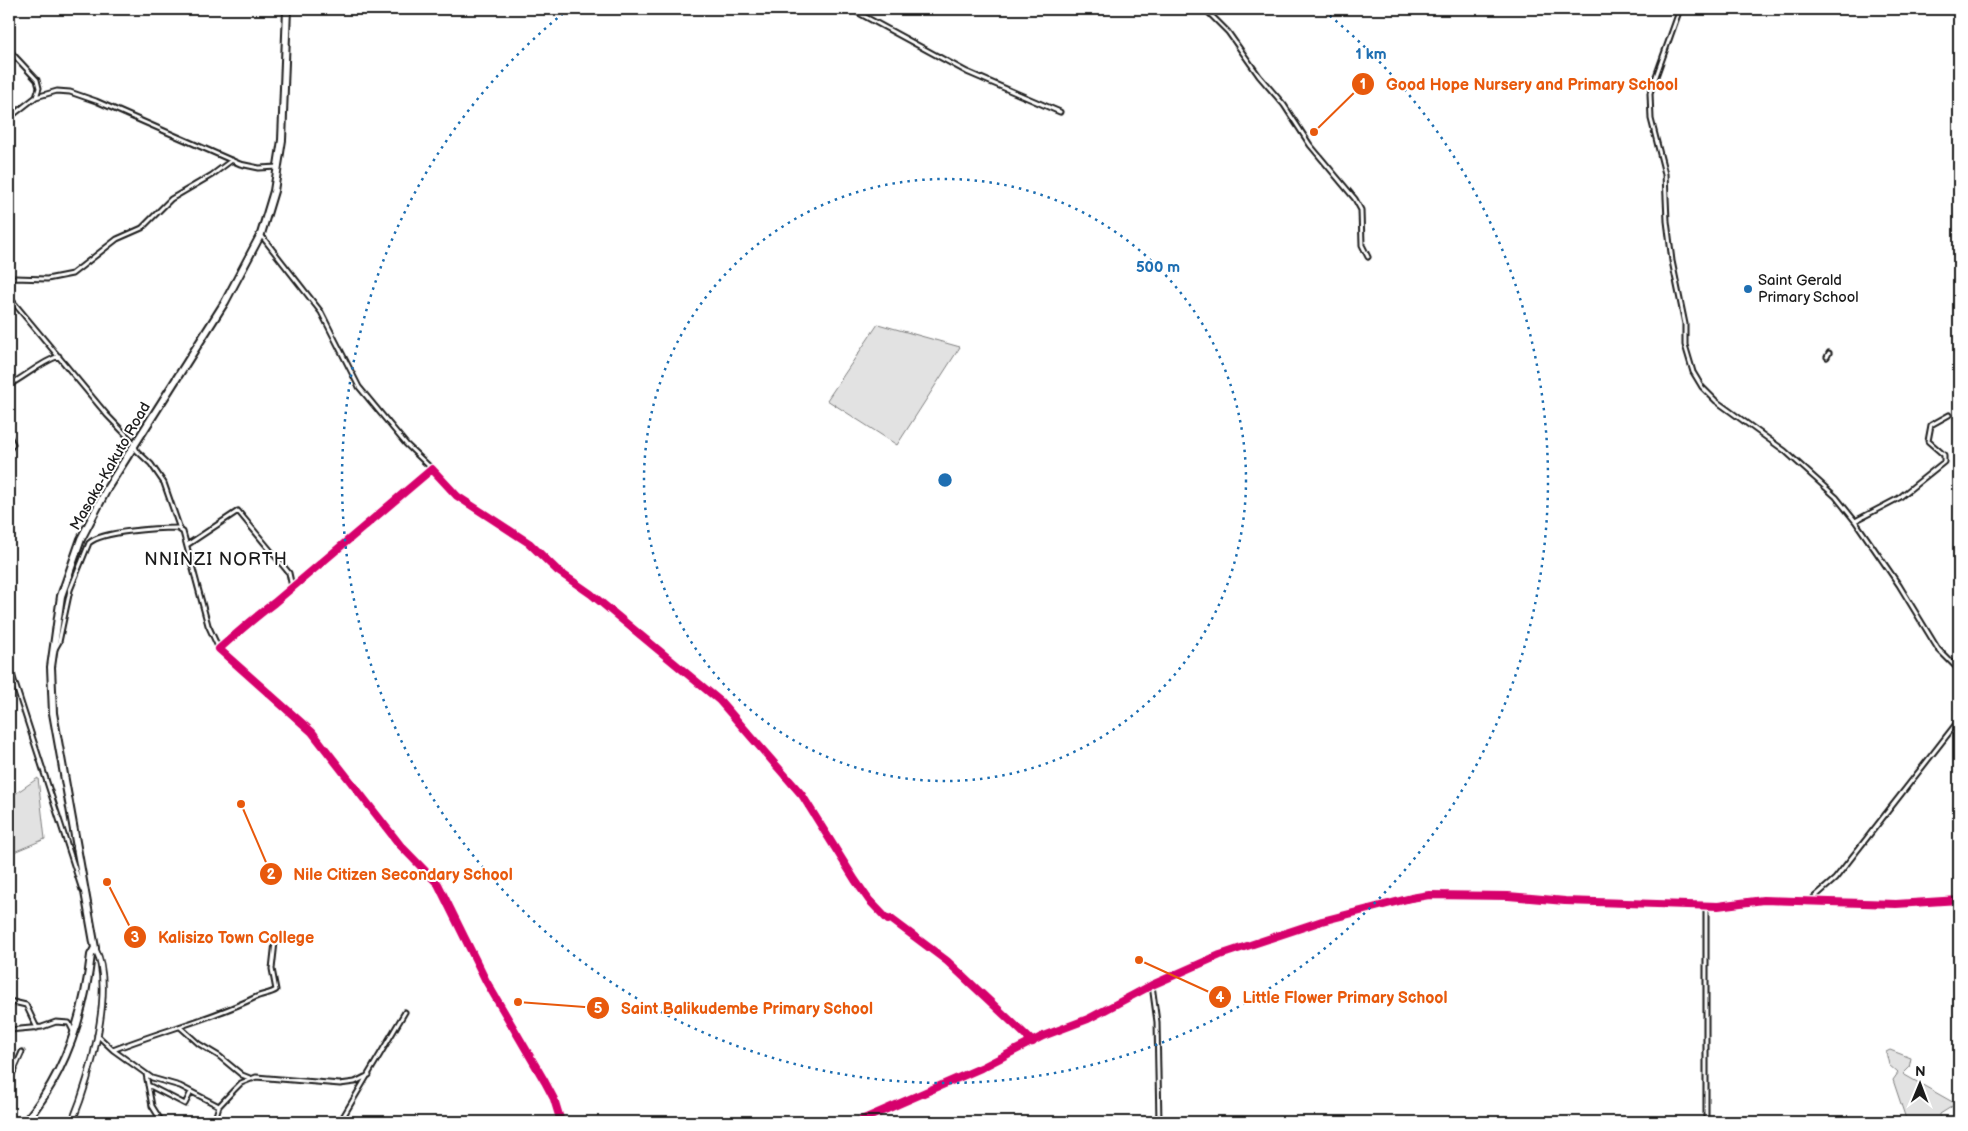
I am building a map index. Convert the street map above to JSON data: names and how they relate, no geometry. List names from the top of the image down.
{
  "streets": {
    "highway": ["Masaka-Kakuto Road"]
  },
  "districts": ["NNINZI NORTH"],
  "places": [
    "Good Hope Nursery and Primary School",
    "Saint Gerald Primary School",
    "Nile Citizen Secondary School",
    "Kalisizo Town College",
    "Little Flower Primary School",
    "Saint Balikudembe Primary School"
  ],
  "north": "top",
  "rings": ["1 km", "500 m"]
}
